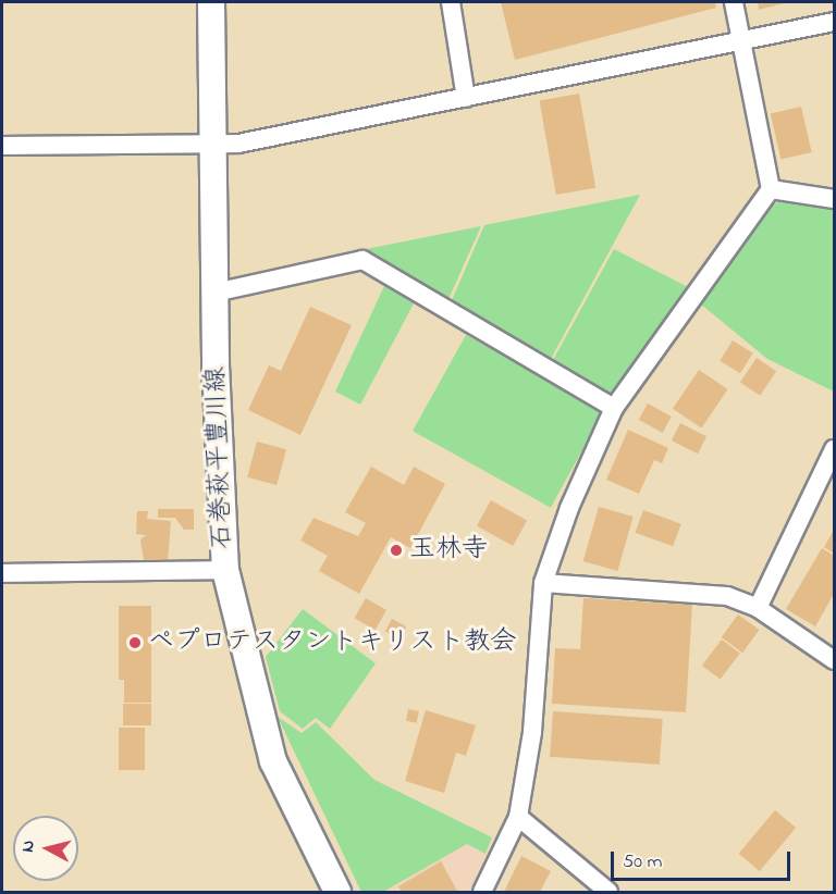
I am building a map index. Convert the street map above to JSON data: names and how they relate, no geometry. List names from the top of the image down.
{
  "streets": {
    "main road": ["石巻萩平豊川線"]
  },
  "places": ["玉林寺", "ペプロテスタントキリスト教会"],
  "scale_bar": "50 m",
  "north": "left"
}
